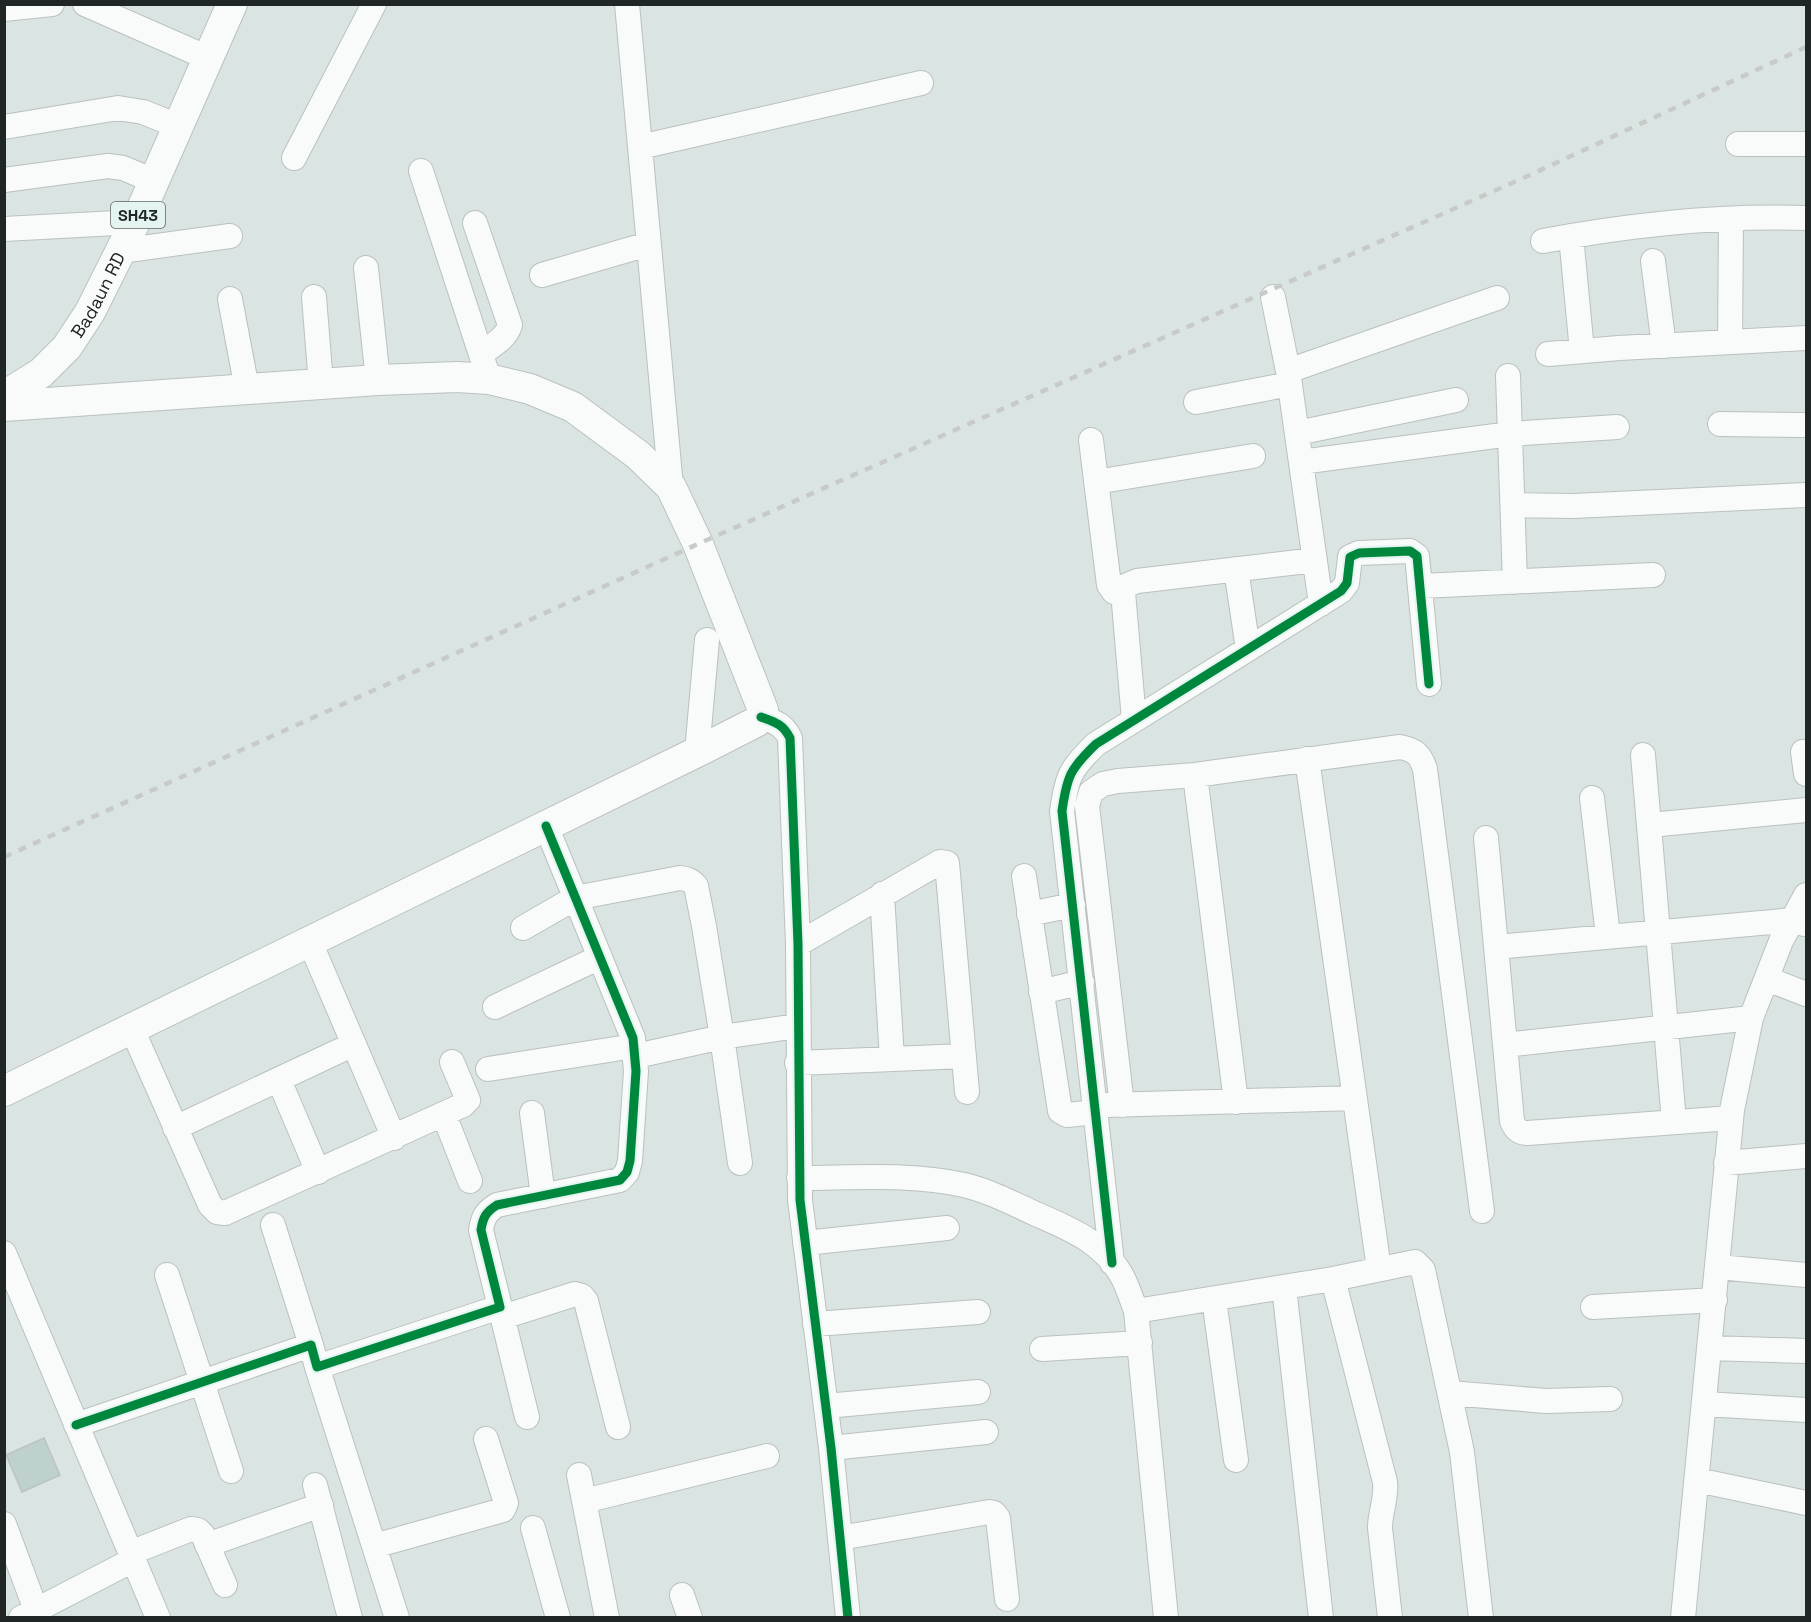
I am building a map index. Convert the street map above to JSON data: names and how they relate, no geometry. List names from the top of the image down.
{
  "streets": {
    "main road": ["SH43", "Badaun RD"]
  }
}
